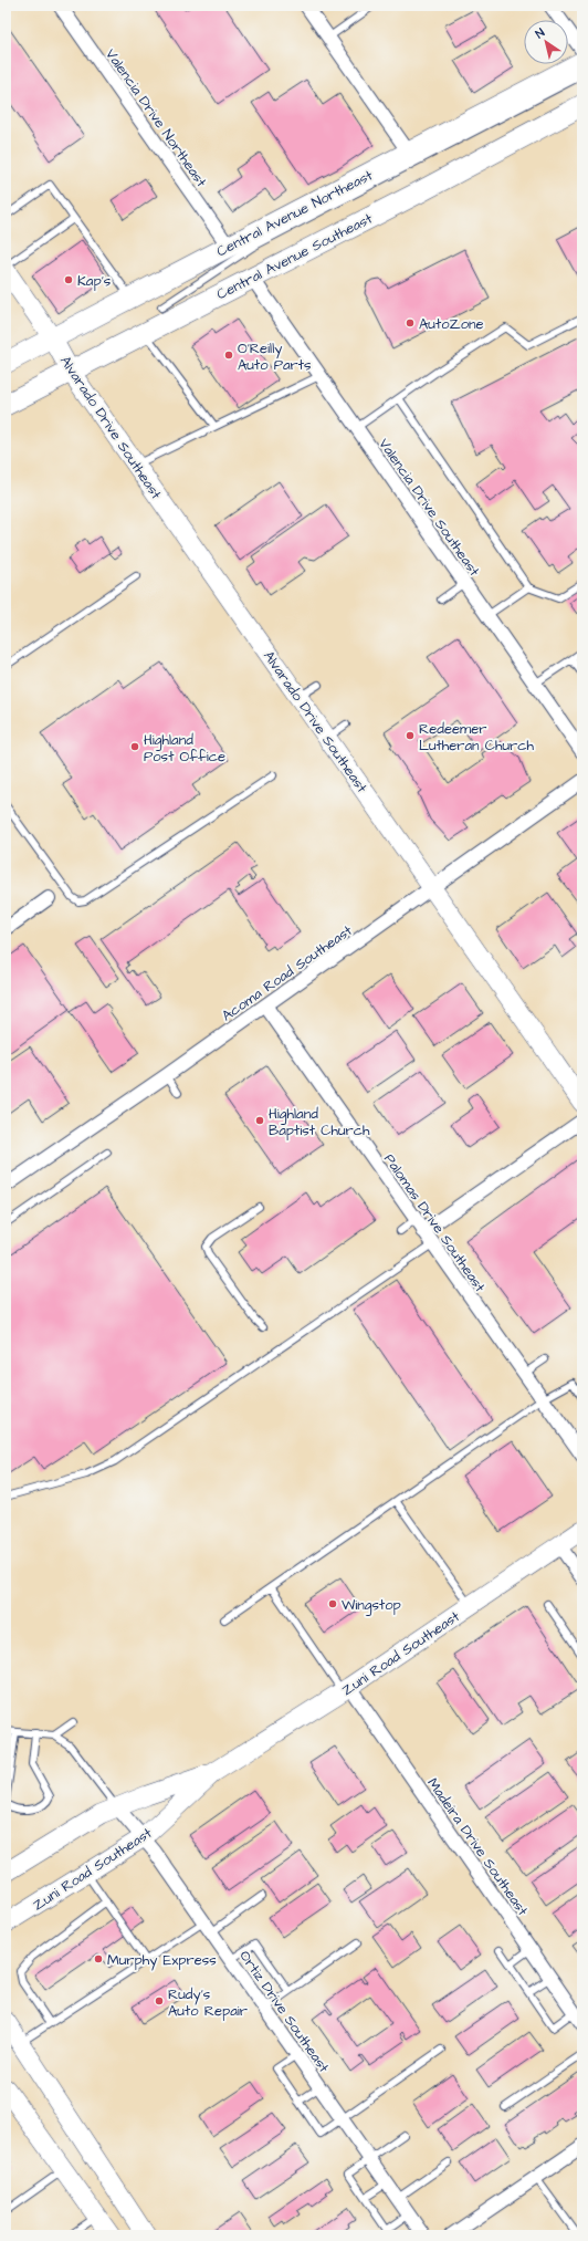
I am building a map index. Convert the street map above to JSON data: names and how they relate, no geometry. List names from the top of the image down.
{
  "streets": {
    "main road": ["Central Avenue Northeast", "Central Avenue Southeast"],
    "street": [
      "Valencia Drive Northeast",
      "Alvarado Drive Southeast",
      "Valencia Drive Southeast",
      "Acoma Road Southeast",
      "Palomas Drive Southeast",
      "Zuni Road Southeast",
      "Madeira Drive Southeast",
      "Ortiz Drive Southeast"
    ]
  },
  "crossings": [
    ["Valencia Drive Northeast", "Central Avenue Northeast"],
    ["Central Avenue Northeast", "Alvarado Drive Southeast"],
    ["Central Avenue Southeast", "Alvarado Drive Southeast"],
    ["Central Avenue Southeast", "Valencia Drive Southeast"],
    ["Alvarado Drive Southeast", "Acoma Road Southeast"],
    ["Acoma Road Southeast", "Palomas Drive Southeast"],
    ["Zuni Road Southeast", "Madeira Drive Southeast"],
    ["Zuni Road Southeast", "Ortiz Drive Southeast"]
  ],
  "places": [
    "Kap's",
    "AutoZone",
    "O'Reilly Auto Parts",
    "Redeemer Lutheran Church",
    "Highland Post Office",
    "Highland Baptist Church",
    "Wingstop",
    "Murphy Express",
    "Rudy's Auto Repair"
  ],
  "north": "top left"
}
